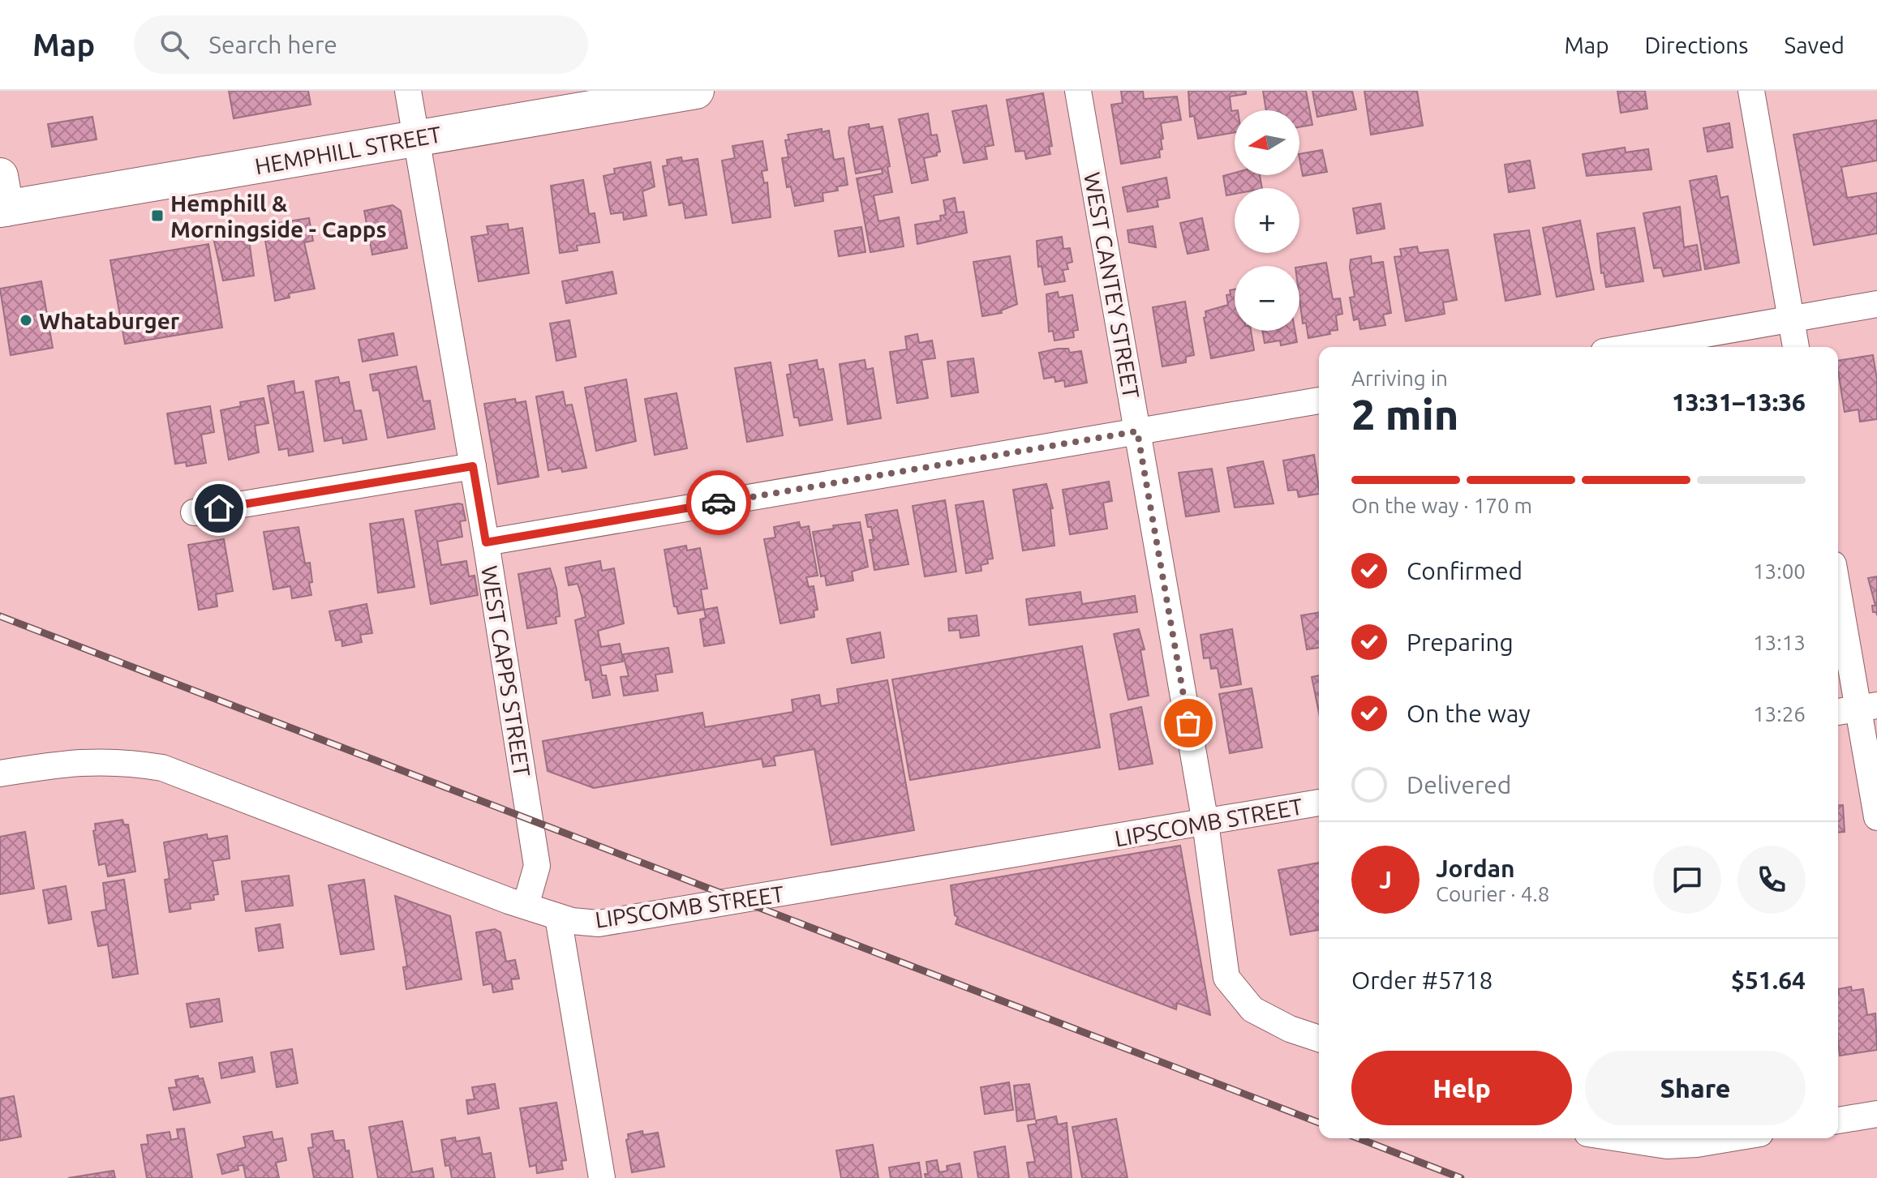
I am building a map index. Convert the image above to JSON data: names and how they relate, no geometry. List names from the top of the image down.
{
  "streets": {
    "main road": ["HEMPHILL STREET"],
    "street": ["WEST CANTEY STREET", "WEST CAPPS STREET", "LIPSCOMB STREET"]
  },
  "crossings": [
    ["HEMPHILL STREET", "WEST CAPPS STREET"],
    ["WEST CANTEY STREET", "LIPSCOMB STREET"],
    ["WEST CAPPS STREET", "LIPSCOMB STREET"]
  ],
  "places": {
    "transit": ["Hemphill & Morningside - Capps"],
    "other": ["Whataburger"]
  },
  "north": "left",
  "page": {
    "header": "Map",
    "search": "Search here",
    "nav": ["Map", "Directions", "Saved"],
    "map_buttons": ["+", "−"],
    "heading": ["2 min", "Arriving in", "13:31–13:36"],
    "panel": [
      "Jordan",
      "Courier · 4.8",
      "Order #5718",
      "$51.64"
    ],
    "bar": "On the way · 170 m",
    "list": [
      ["Confirmed", "13:00"],
      ["Preparing", "13:13"],
      ["On the way", "13:26"],
      "Delivered"
    ],
    "round": "J",
    "buttons": ["Help", "Share"]
  }
}
